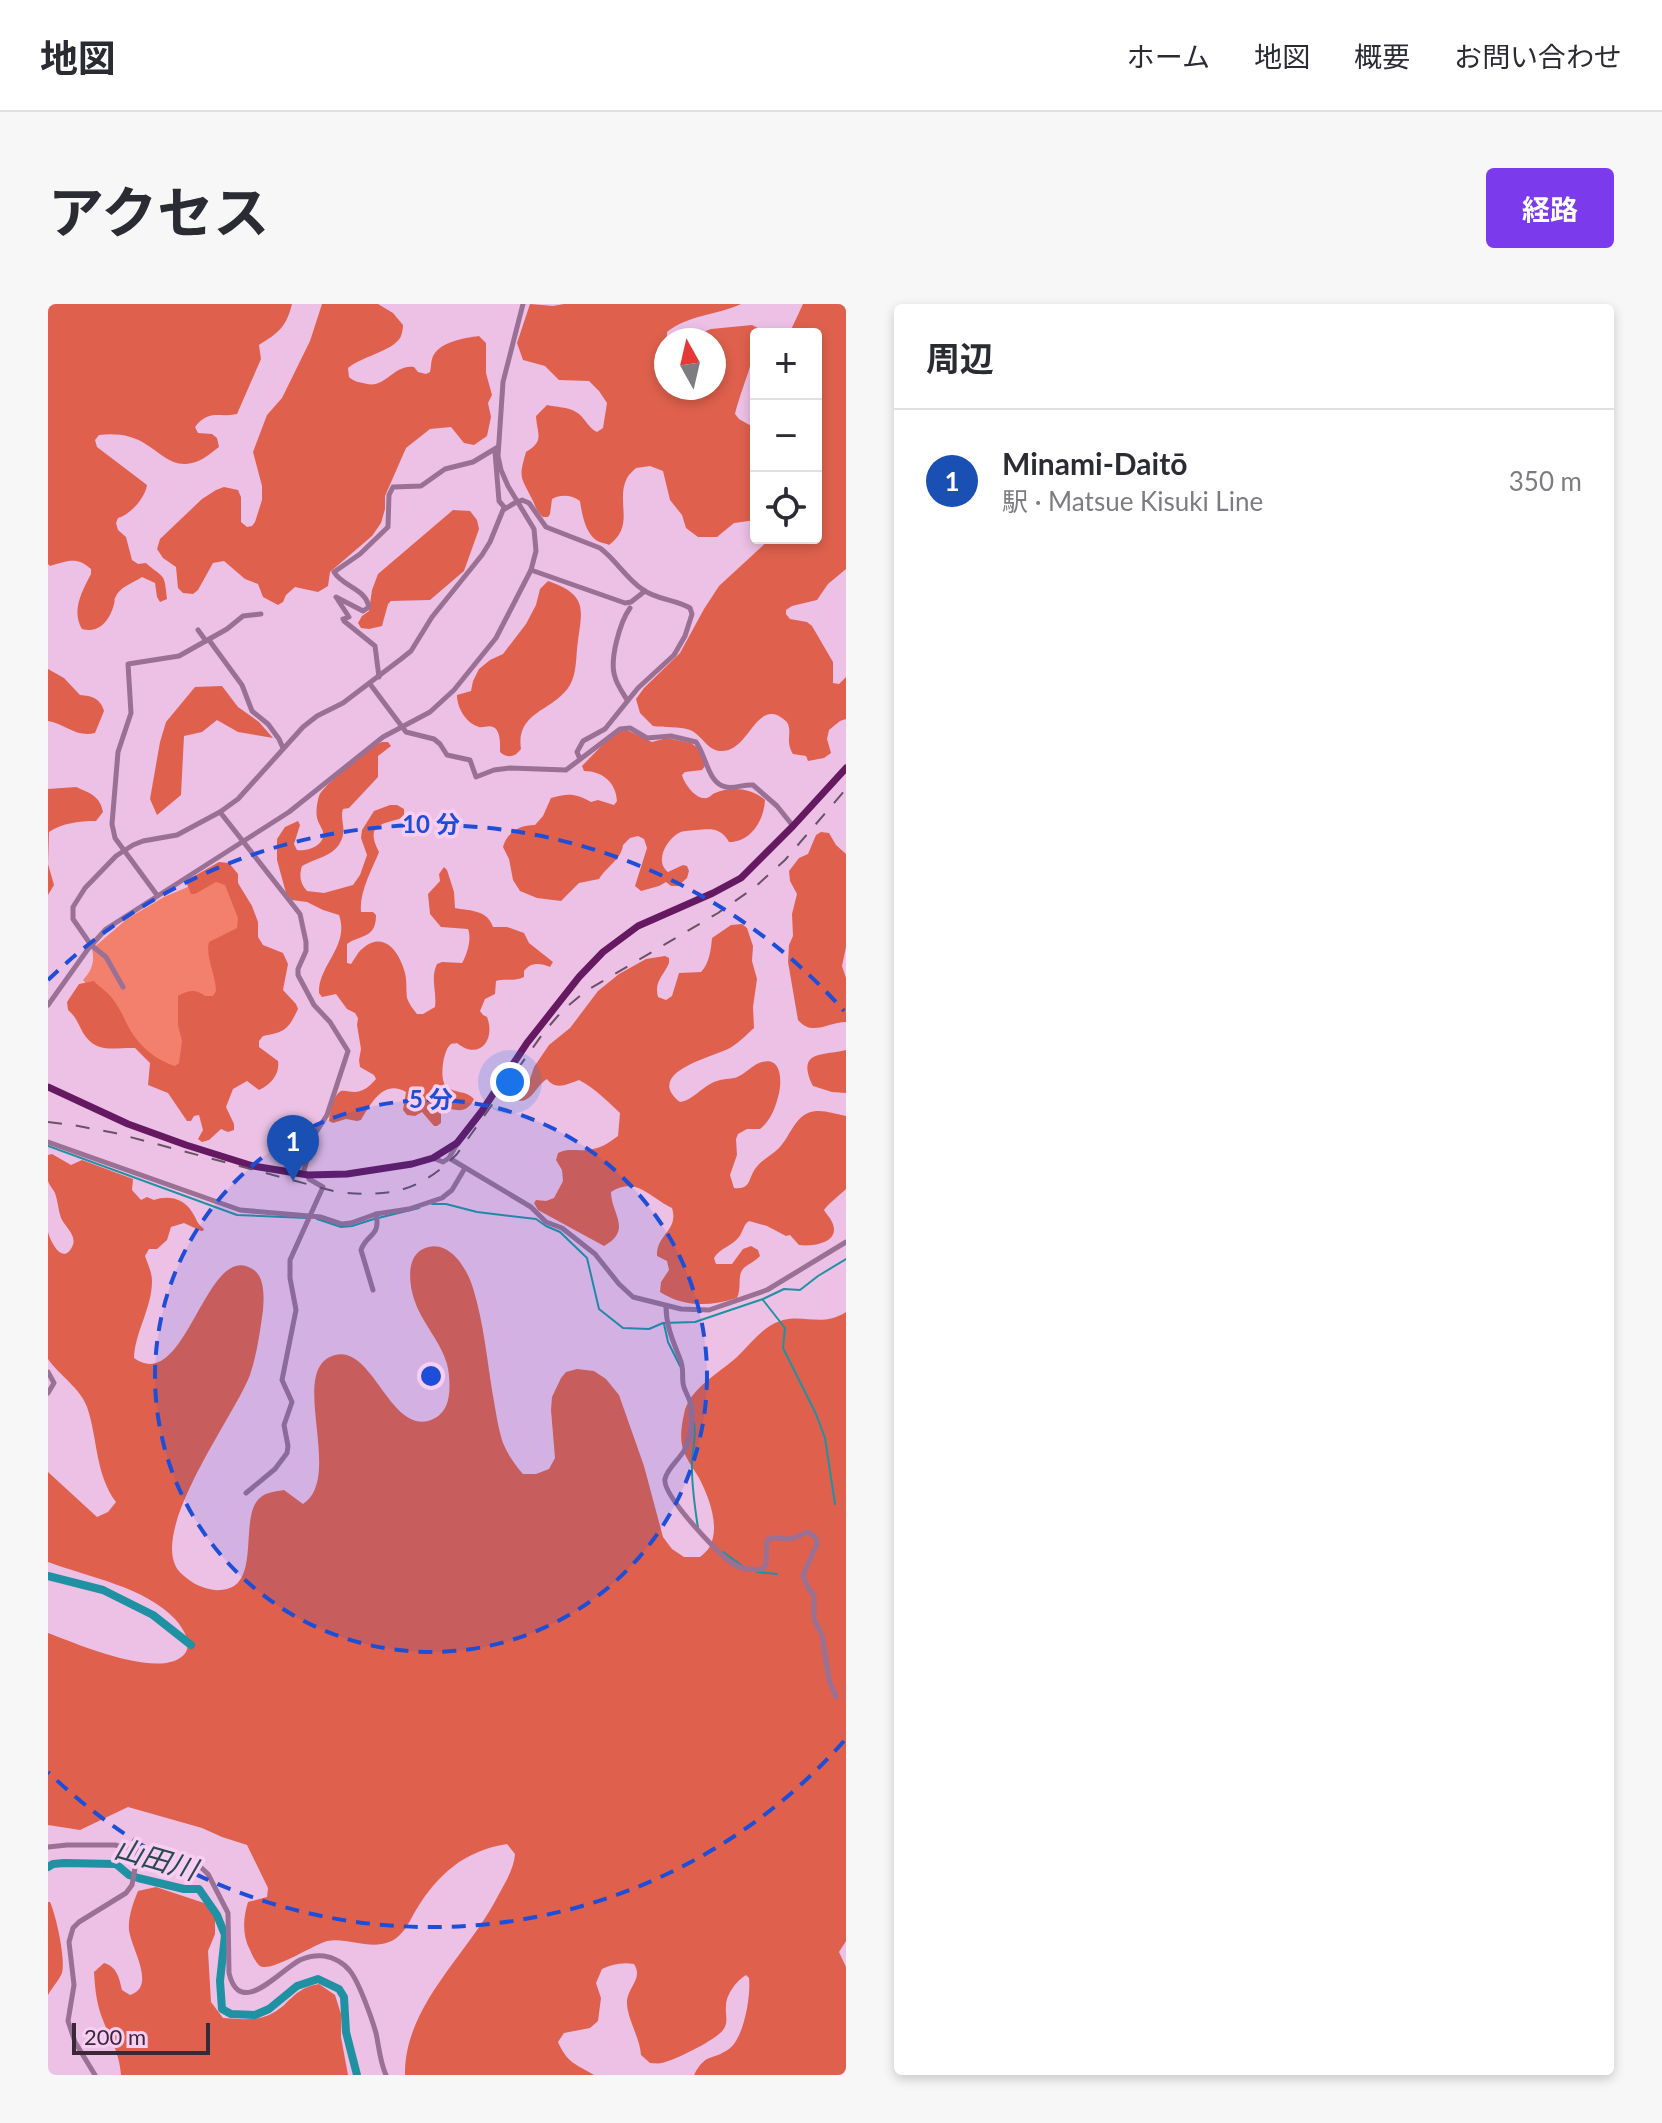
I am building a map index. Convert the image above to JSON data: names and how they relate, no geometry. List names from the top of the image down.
{
  "water": ["山田川"],
  "scale_bar": "200 m",
  "north": "top",
  "page": {
    "header": "地図",
    "nav": [
      "ホーム",
      "地図",
      "概要",
      "お問い合わせ"
    ],
    "title": "アクセス",
    "buttons": "経路",
    "heading": "周辺",
    "map_buttons": ["+", "−"],
    "list": [
      {
        "mark": "1",
        "name": "Minami-Daitō",
        "note": "駅 · Matsue Kisuki Line",
        "value": "350 m"
      }
    ],
    "pins": "1",
    "scale": "200 m"
  },
  "rings": ["10 分", "5 分"]
}
